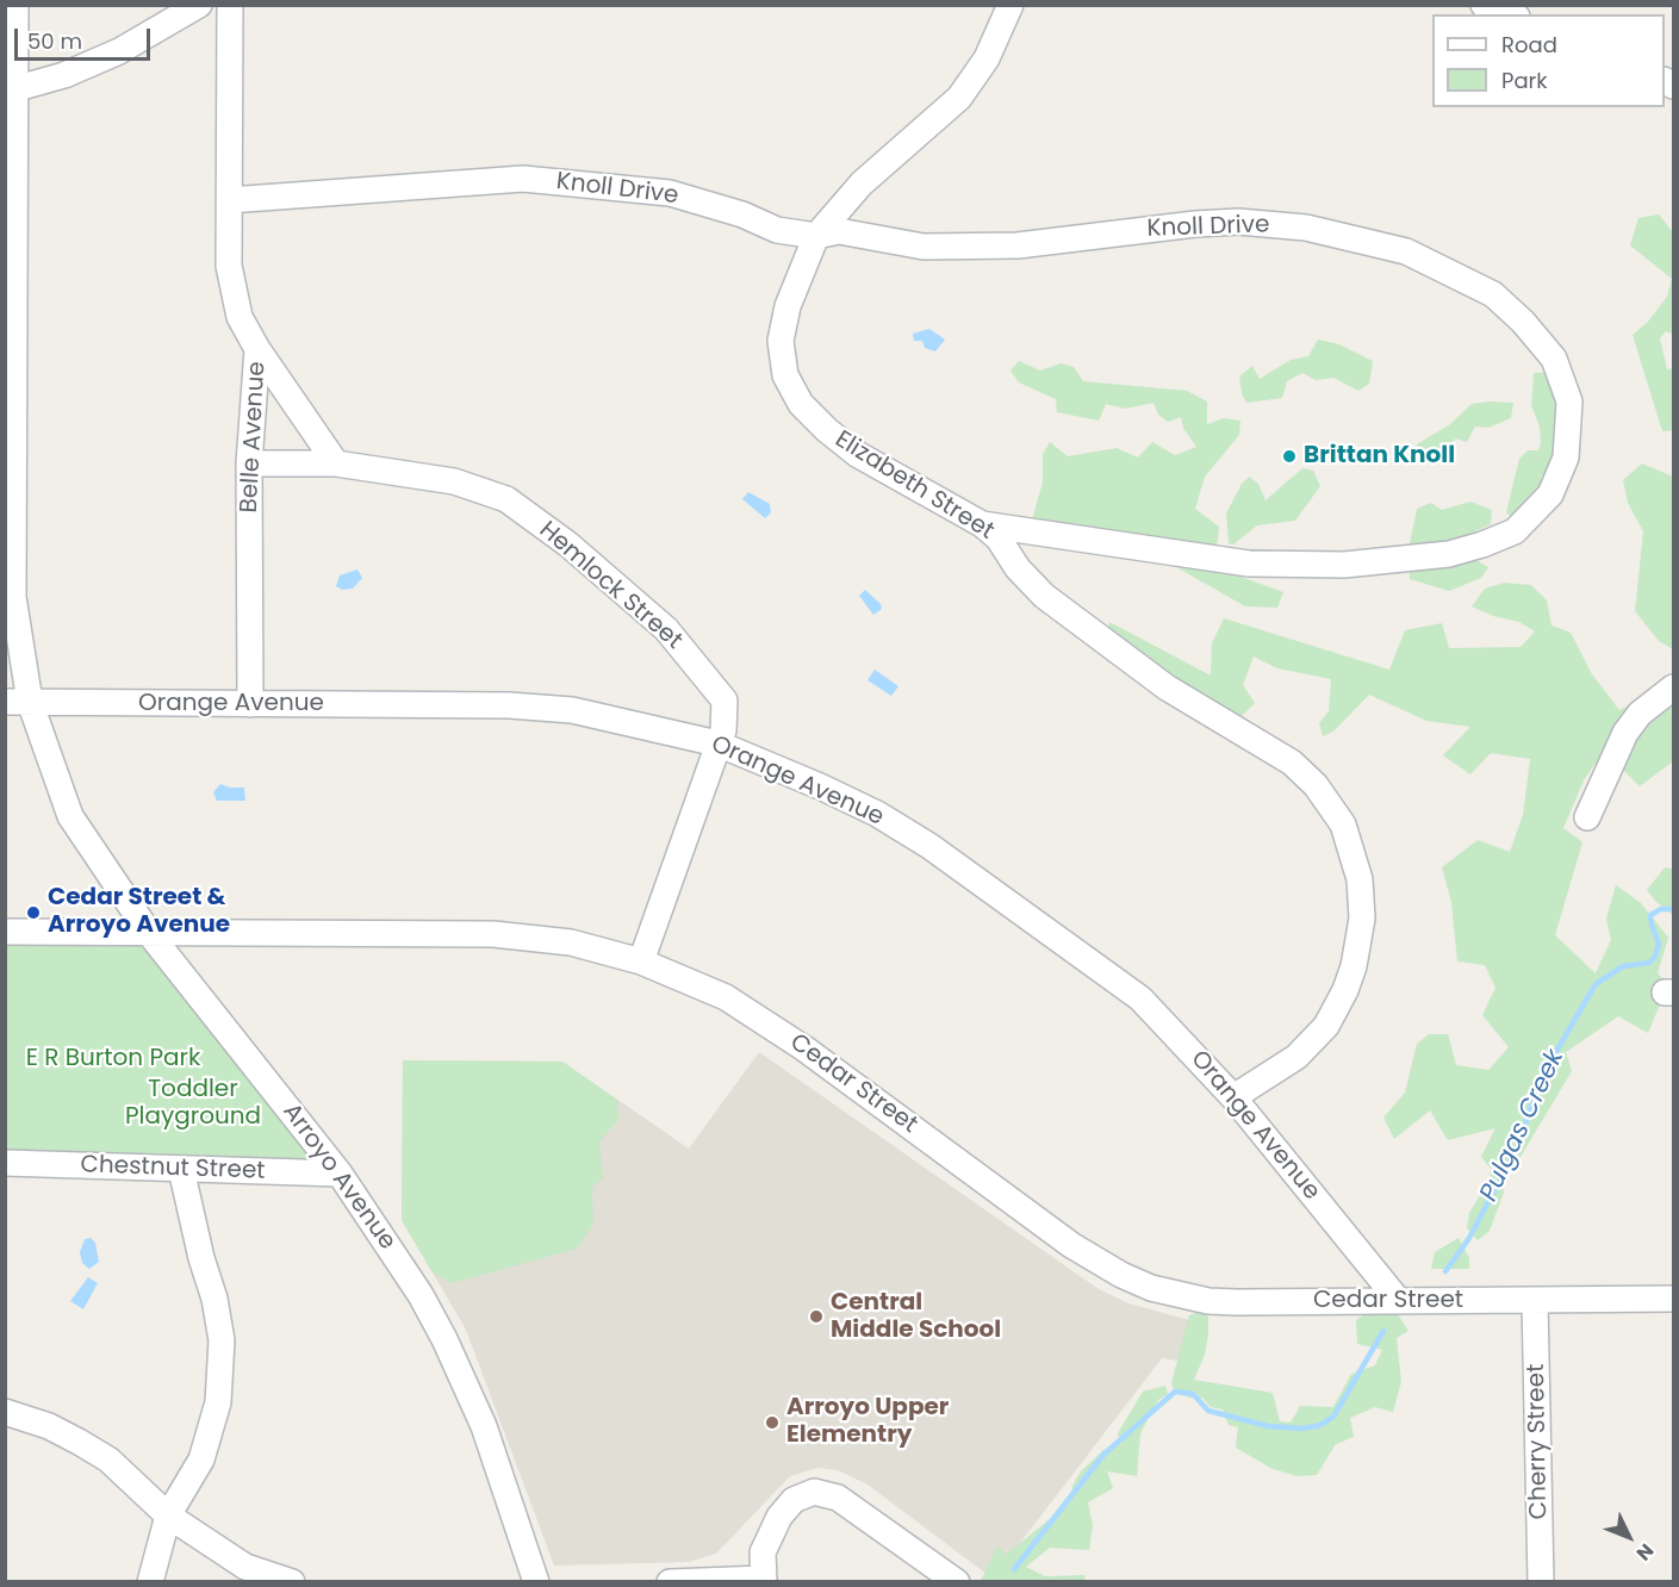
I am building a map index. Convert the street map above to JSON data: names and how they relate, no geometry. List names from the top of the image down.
{
  "streets": {
    "street": [
      "Knoll Drive",
      "Belle Avenue",
      "Elizabeth Street",
      "Hemlock Street",
      "Orange Avenue",
      "Cedar Street",
      "Chestnut Street",
      "Arroyo Avenue",
      "Cherry Street"
    ]
  },
  "crossings": [
    ["Knoll Drive", "Belle Avenue"],
    ["Knoll Drive", "Elizabeth Street"],
    ["Belle Avenue", "Hemlock Street"],
    ["Belle Avenue", "Orange Avenue"],
    ["Elizabeth Street", "Orange Avenue"],
    ["Hemlock Street", "Orange Avenue"],
    ["Hemlock Street", "Cedar Street"],
    ["Orange Avenue", "Cedar Street"],
    ["Orange Avenue", "Arroyo Avenue"],
    ["Cedar Street", "Arroyo Avenue"],
    ["Cedar Street", "Cherry Street"],
    ["Chestnut Street", "Arroyo Avenue"]
  ],
  "water": ["Pulgas Creek"],
  "parks": ["E R Burton Park", "Toddler Playground"],
  "places": [
    "Brittan Knoll",
    "Cedar Street & Arroyo Avenue",
    "Central Middle School",
    "Arroyo Upper Elementry"
  ],
  "legend": ["Road", "Park"],
  "scale_bar": "50 m",
  "north": "bottom right"
}
